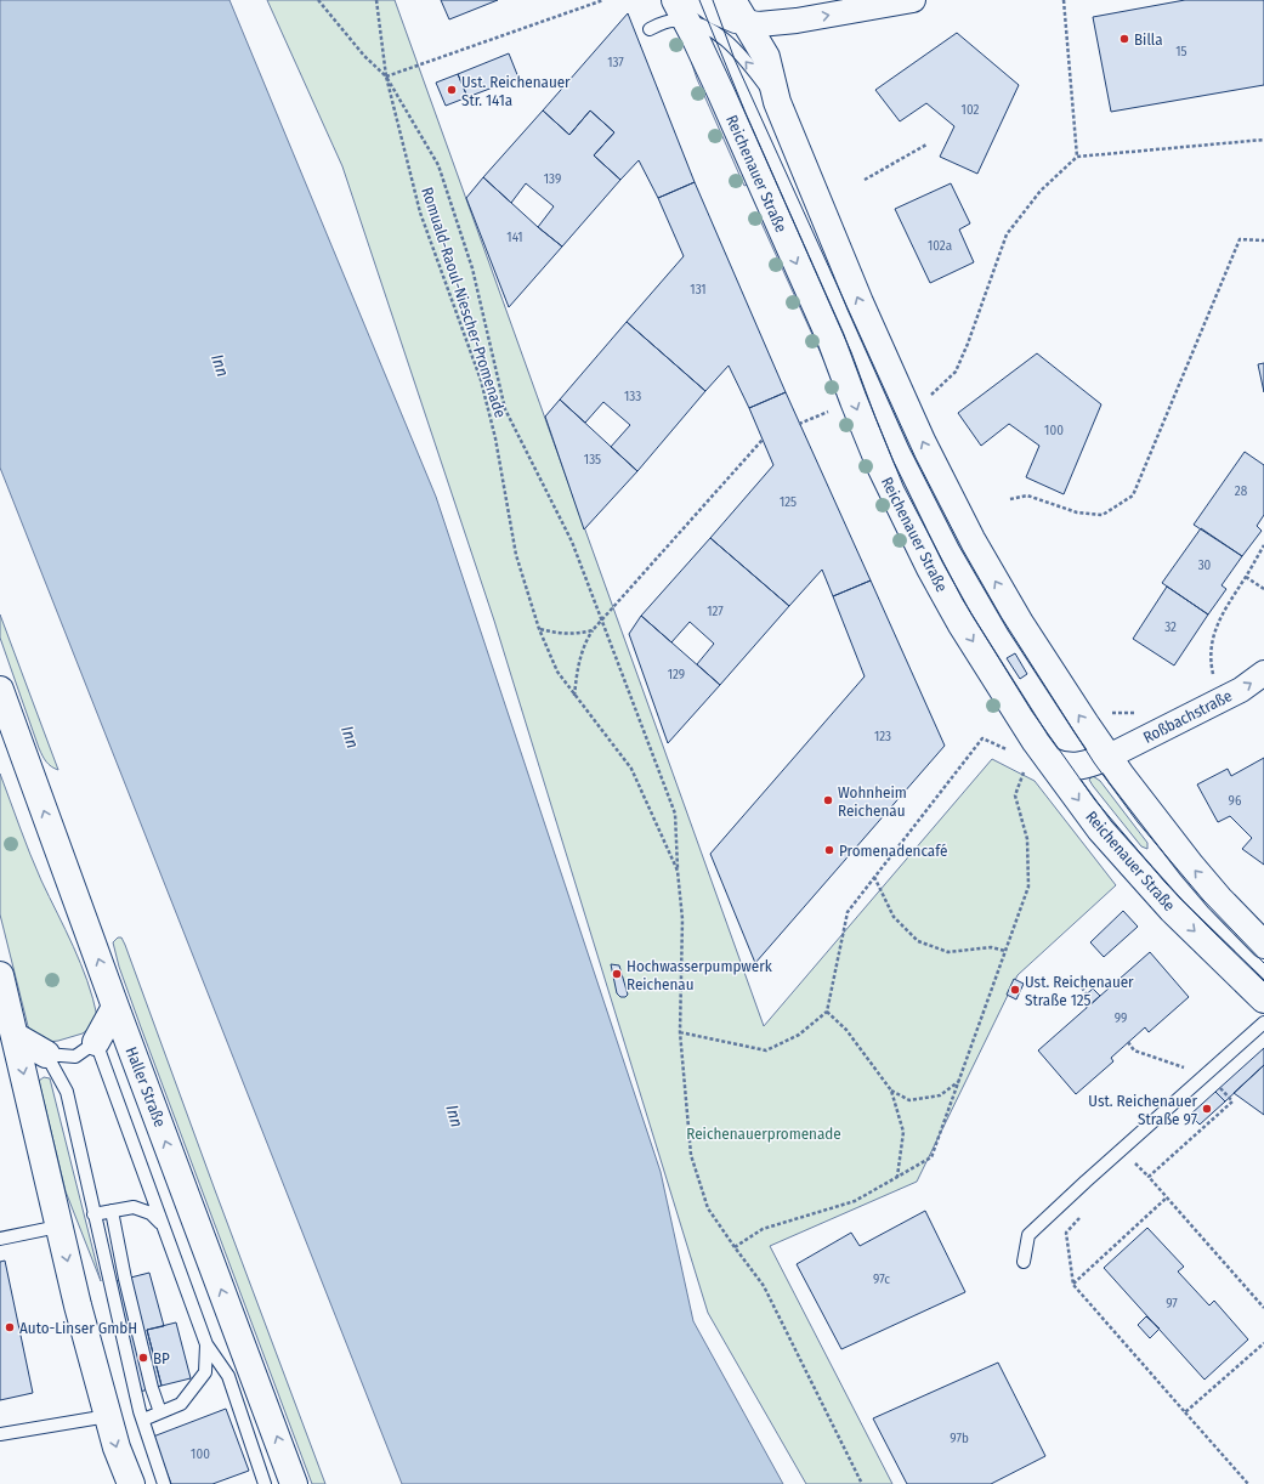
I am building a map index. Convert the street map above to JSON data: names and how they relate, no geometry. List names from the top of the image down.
{
  "streets": {
    "street": ["Reichenauer Straße", "Roßbachstraße", "Haller Straße"],
    "path": ["Romuald-Raoul-Niescher-Promenade"]
  },
  "one_way": ["Roßbachstraße"],
  "water": ["Inn"],
  "parks": ["Reichenauerpromenade"],
  "places": [
    "Billa",
    "Ust. Reichenauer Str. 141a",
    "Wohnheim Reichenau",
    "Promenadencafé",
    "Hochwasserpumpwerk Reichenau",
    "Ust. Reichenauer Straße 125",
    "Ust. Reichenauer Straße 97",
    "Auto-Linser GmbH",
    "BP"
  ],
  "house_numbers": [
    "15",
    "137",
    "102",
    "139",
    "141",
    "102a",
    "131",
    "133",
    "100",
    "135",
    "28",
    "125",
    "30",
    "127",
    "32",
    "129",
    "123",
    "96",
    "99",
    "97c",
    "97",
    "97b",
    "100"
  ]
}
